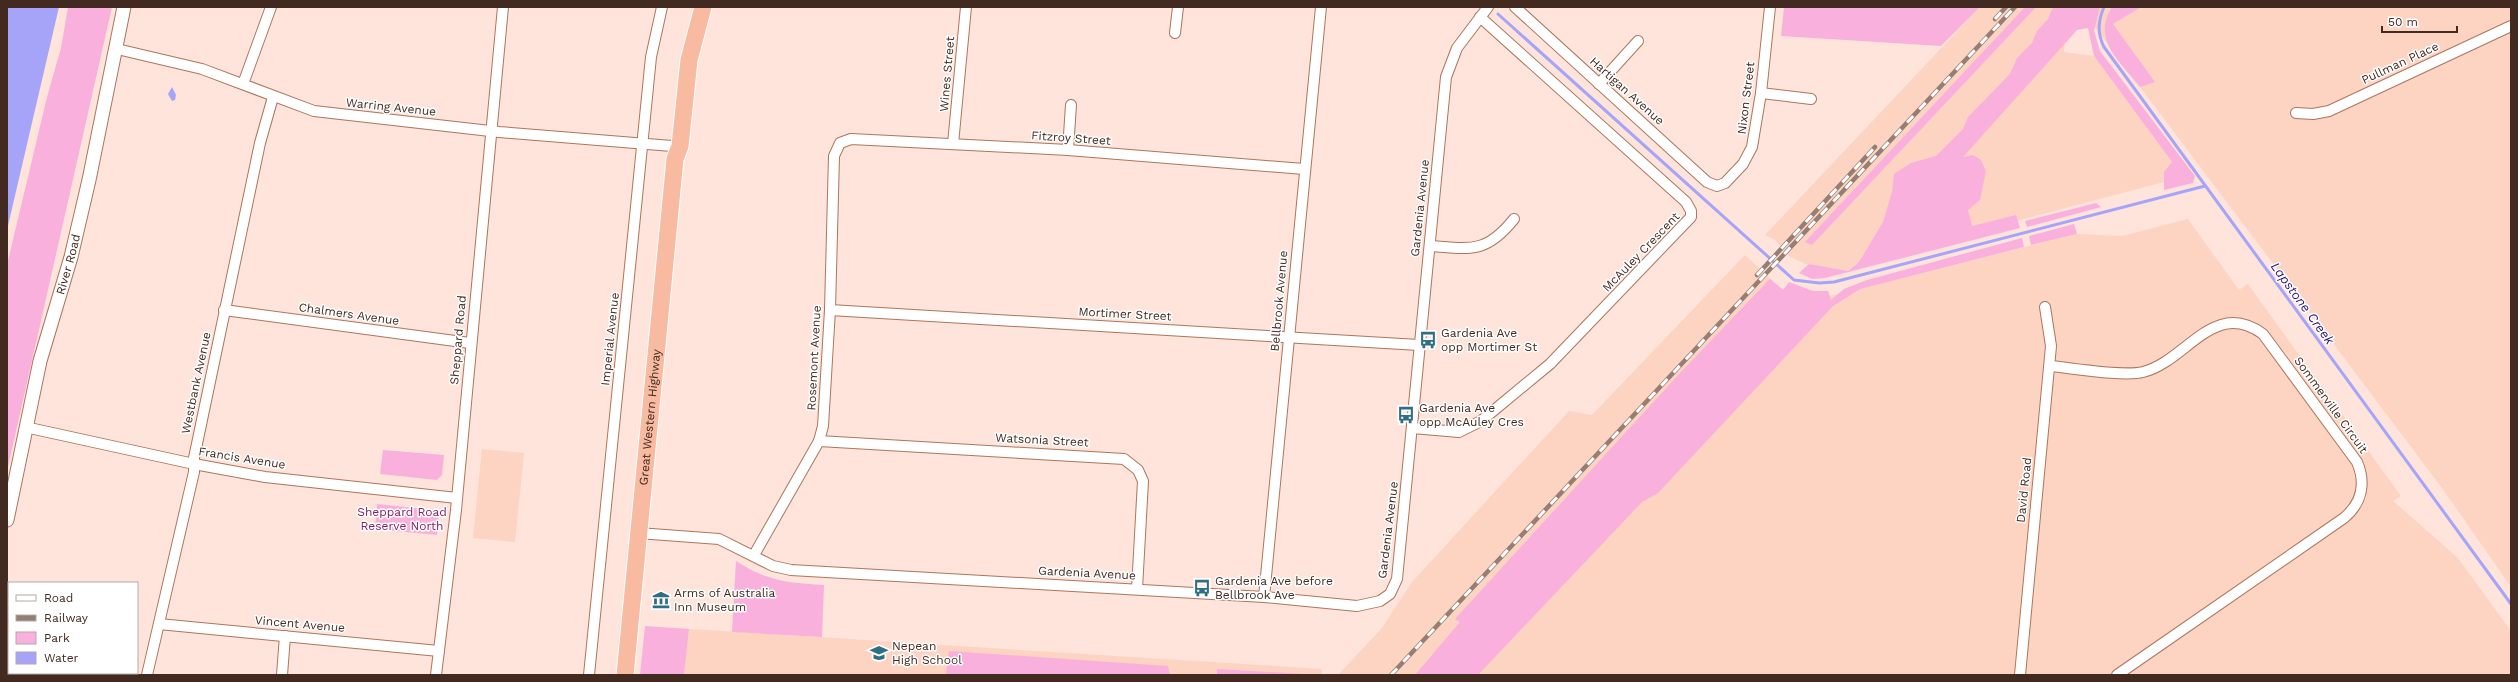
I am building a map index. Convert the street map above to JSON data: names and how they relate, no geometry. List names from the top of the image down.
{
  "streets": {
    "highway": ["Great Western Highway"],
    "street": [
      "Pullman Place",
      "Wines Street",
      "Hartigan Avenue",
      "Nixon Street",
      "Warring Avenue",
      "Fitzroy Street",
      "Gardenia Avenue",
      "McAuley Crescent",
      "River Road",
      "Bellbrook Avenue",
      "Chalmers Avenue",
      "Mortimer Street",
      "Imperial Avenue",
      "Sheppard Road",
      "Rosemont Avenue",
      "Westbank Avenue",
      "Sommerville Circuit",
      "Watsonia Street",
      "Francis Avenue",
      "David Road",
      "Vincent Avenue"
    ]
  },
  "crossings": [
    ["Wines Street", "Fitzroy Street"],
    ["Hartigan Avenue", "Nixon Street"],
    ["Warring Avenue", "River Road"],
    ["Warring Avenue", "Imperial Avenue"],
    ["Warring Avenue", "Sheppard Road"],
    ["Warring Avenue", "Westbank Avenue"],
    ["Warring Avenue", "Great Western Highway"],
    ["Fitzroy Street", "Bellbrook Avenue"],
    ["Fitzroy Street", "Rosemont Avenue"],
    ["Gardenia Avenue", "McAuley Crescent"],
    ["Gardenia Avenue", "Bellbrook Avenue"],
    ["Gardenia Avenue", "Mortimer Street"],
    ["Gardenia Avenue", "Rosemont Avenue"],
    ["Gardenia Avenue", "Great Western Highway"],
    ["Gardenia Avenue", "Watsonia Street"],
    ["River Road", "Francis Avenue"],
    ["Bellbrook Avenue", "Mortimer Street"],
    ["Chalmers Avenue", "Sheppard Road"],
    ["Chalmers Avenue", "Westbank Avenue"],
    ["Mortimer Street", "Rosemont Avenue"],
    ["Sheppard Road", "Francis Avenue"],
    ["Sheppard Road", "Vincent Avenue"],
    ["Rosemont Avenue", "Watsonia Street"],
    ["Westbank Avenue", "Francis Avenue"],
    ["Westbank Avenue", "Vincent Avenue"],
    ["Sommerville Circuit", "David Road"]
  ],
  "water": ["Lapstone Creek"],
  "parks": ["Sheppard Road Reserve North"],
  "places": {
    "bus stop": ["Gardenia Ave opp Mortimer St", "Gardenia Ave opp McAuley Cres", "Gardenia Ave before Bellbrook Ave"],
    "museum": ["Arms of Australia Inn Museum"],
    "school or university": ["Nepean High School"]
  },
  "legend": [
    "Road",
    "Railway",
    "Park",
    "Water"
  ],
  "scale_bar": "50 m"
}
